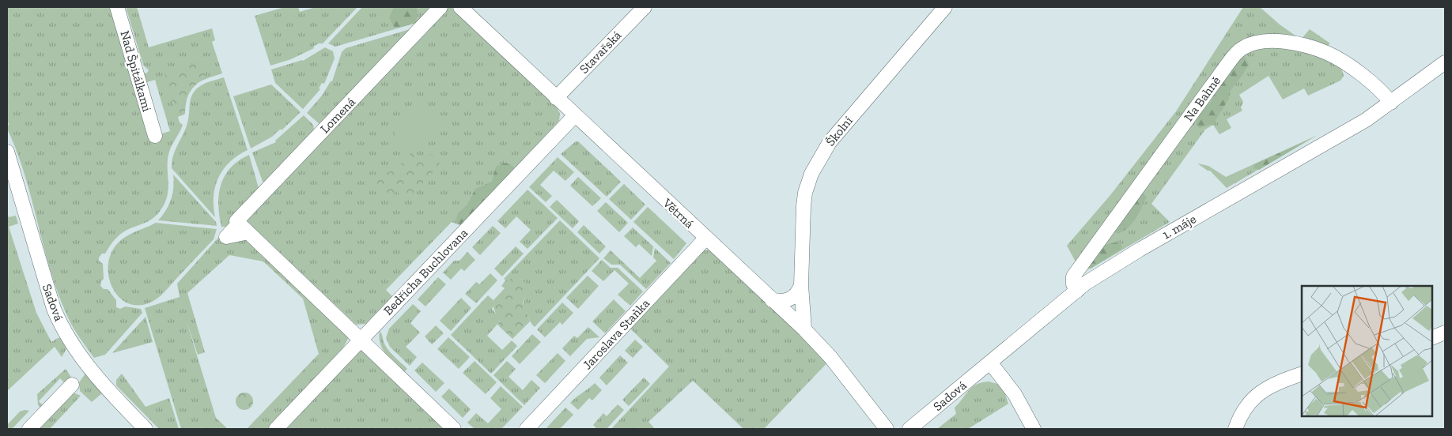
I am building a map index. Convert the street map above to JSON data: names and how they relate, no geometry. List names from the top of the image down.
{
  "streets": {
    "street": [
      "Stavařská",
      "Nad Špitálkami",
      "Na Bahně",
      "Lomená",
      "Školní",
      "Větrná",
      "1. máje",
      "Bedřicha Buchlovana",
      "Sadová",
      "Jaroslava Staňka"
    ]
  },
  "crossings": [
    ["Stavařská", "Větrná"],
    ["Na Bahně", "1. máje"],
    ["Lomená", "Bedřicha Buchlovana"],
    ["Školní", "Větrná"],
    ["Větrná", "Bedřicha Buchlovana"],
    ["Větrná", "Jaroslava Staňka"],
    ["1. máje", "Sadová"]
  ]
}
